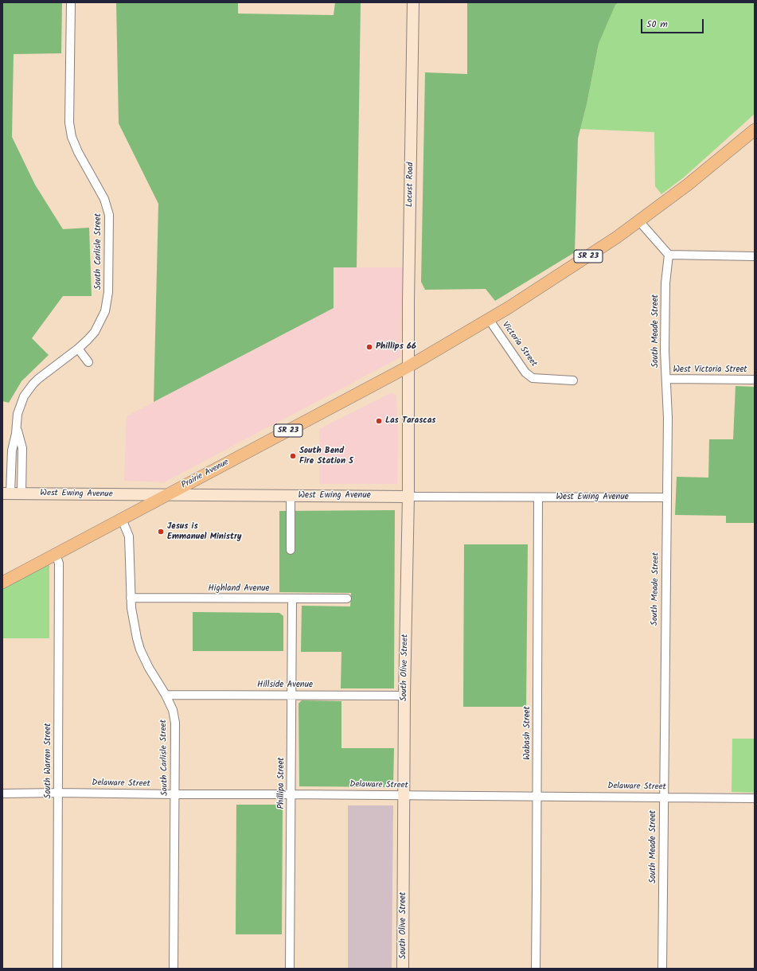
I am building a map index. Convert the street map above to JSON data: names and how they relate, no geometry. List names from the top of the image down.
{
  "streets": {
    "main road": ["SR 23", "Prairie Avenue"],
    "street": [
      "Locust Road",
      "South Carlisle Street",
      "South Meade Street",
      "Victoria Street",
      "West Victoria Street",
      "West Ewing Avenue",
      "Highland Avenue",
      "South Olive Street",
      "Hillside Avenue",
      "Wabash Street",
      "South Warren Street",
      "Phillipa Street",
      "Delaware Street"
    ]
  },
  "crossings": [
    ["Locust Road", "SR 23"],
    ["Locust Road", "Prairie Avenue"],
    ["Locust Road", "South Olive Street"],
    ["South Carlisle Street", "Prairie Avenue"],
    ["South Carlisle Street", "West Ewing Avenue"],
    ["South Carlisle Street", "Highland Avenue"],
    ["South Carlisle Street", "Hillside Avenue"],
    ["South Carlisle Street", "Delaware Street"],
    ["SR 23", "Victoria Street"],
    ["SR 23", "Prairie Avenue"],
    ["SR 23", "South Olive Street"],
    ["South Meade Street", "West Victoria Street"],
    ["South Meade Street", "West Ewing Avenue"],
    ["South Meade Street", "Delaware Street"],
    ["Prairie Avenue", "West Ewing Avenue"],
    ["Prairie Avenue", "South Olive Street"],
    ["Prairie Avenue", "South Warren Street"],
    ["West Ewing Avenue", "South Olive Street"],
    ["West Ewing Avenue", "Wabash Street"],
    ["Highland Avenue", "Phillipa Street"],
    ["South Olive Street", "Hillside Avenue"],
    ["South Olive Street", "Delaware Street"],
    ["Hillside Avenue", "Phillipa Street"],
    ["Wabash Street", "Delaware Street"],
    ["South Warren Street", "Delaware Street"],
    ["Phillipa Street", "Delaware Street"]
  ],
  "places": [
    "Phillips 66",
    "Las Tarascas",
    "South Bend Fire Station 5",
    "Jesus is Emmanuel Ministry"
  ],
  "scale_bar": "50 m"
}
